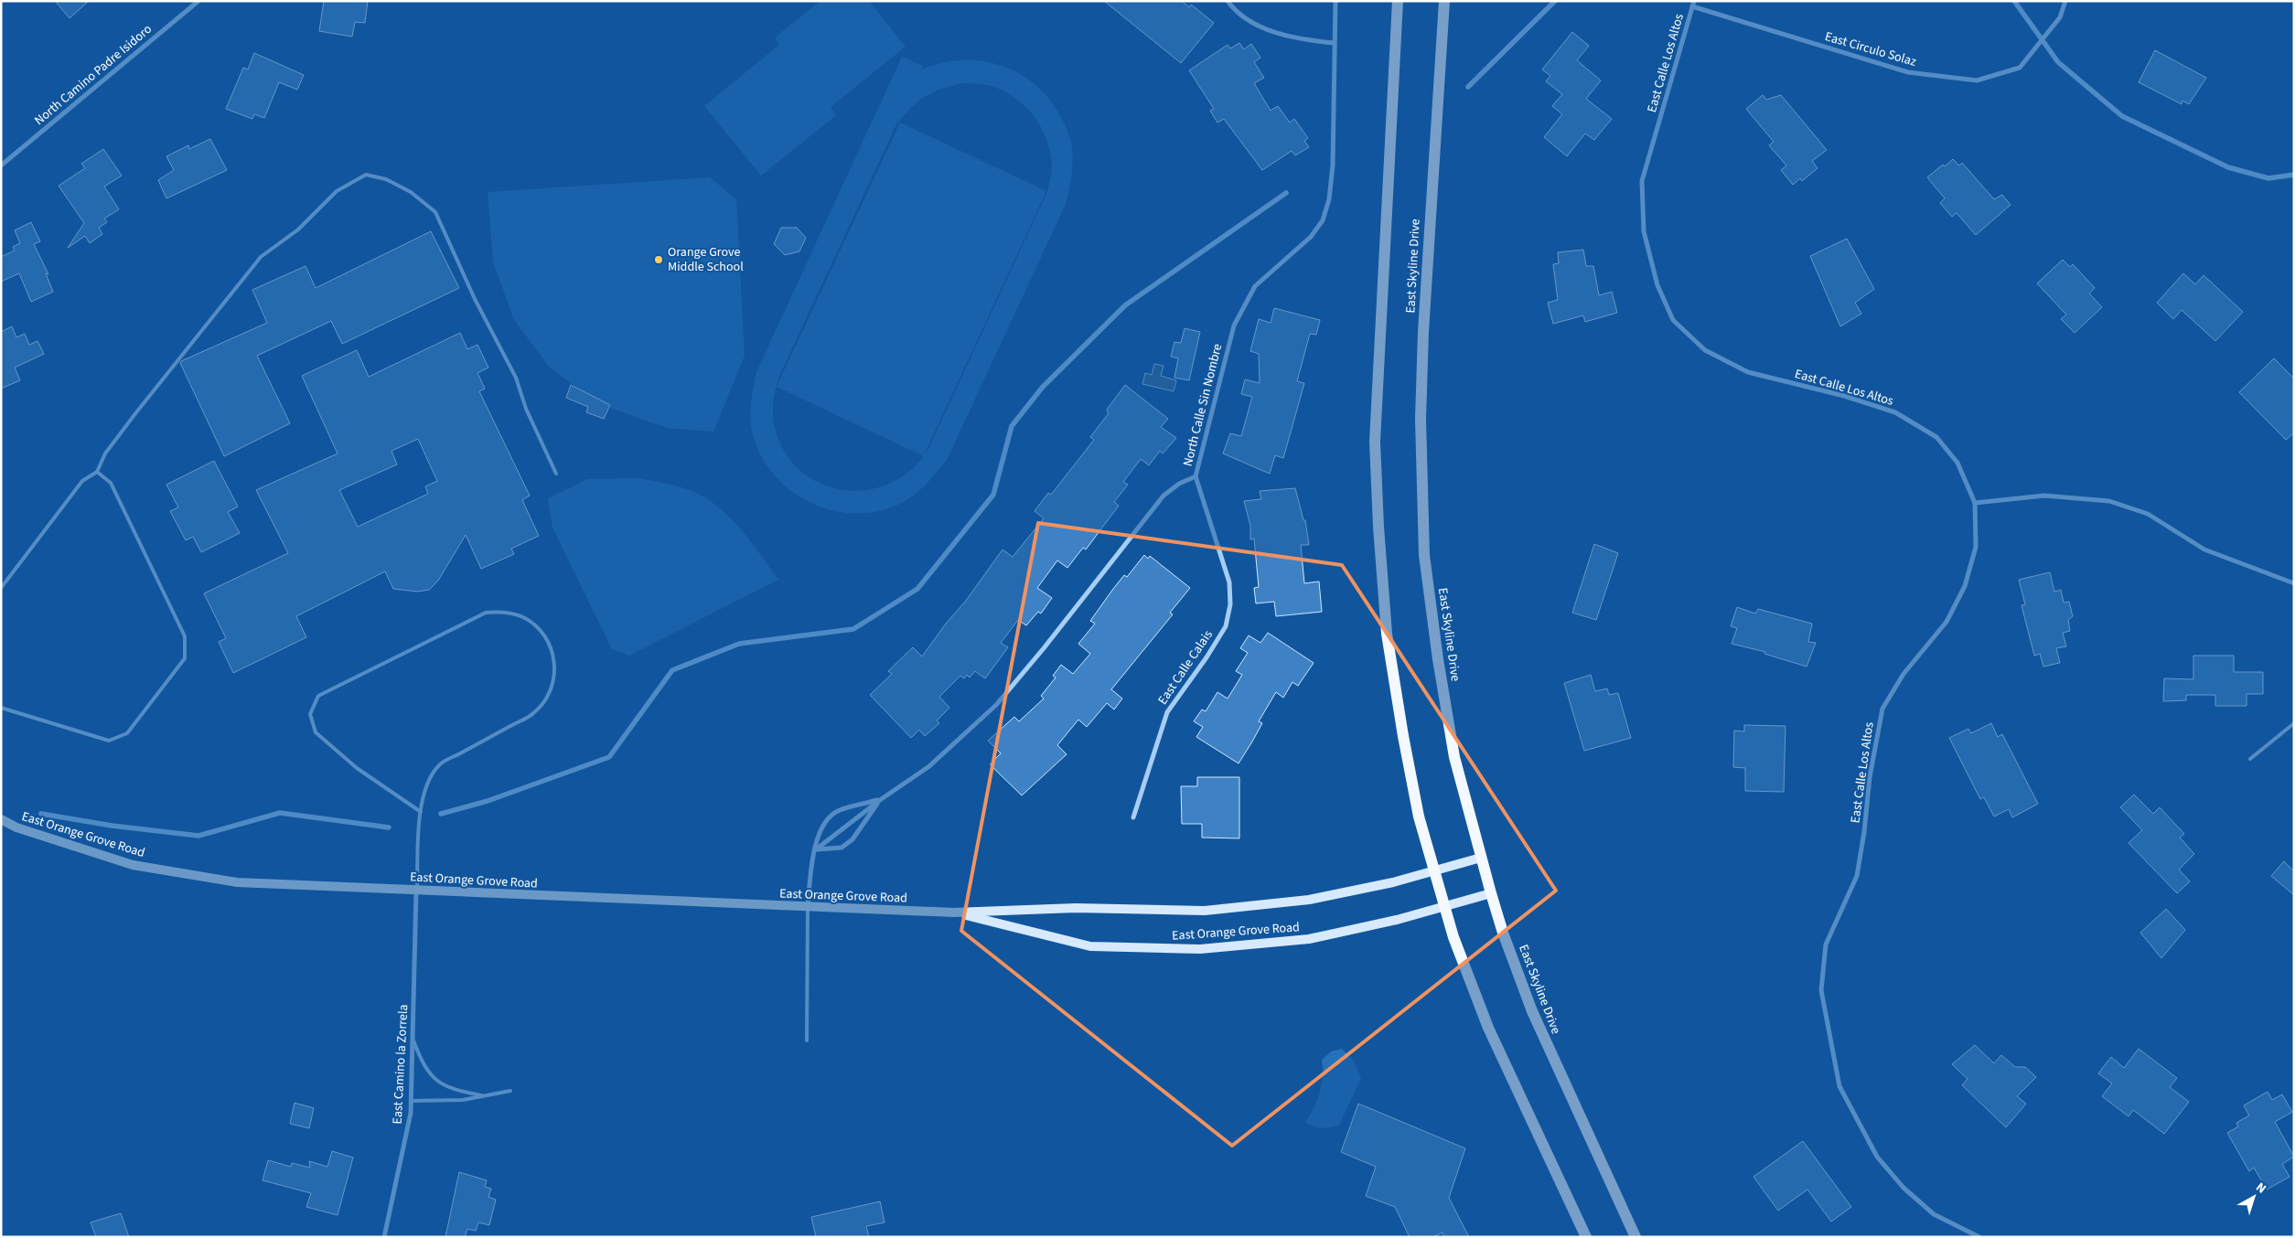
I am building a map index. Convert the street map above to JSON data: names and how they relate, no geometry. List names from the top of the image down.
{
  "streets": {
    "main road": ["East Skyline Drive", "East Orange Grove Road"],
    "street": [
      "East Circulo Solaz",
      "East Calle Los Altos",
      "North Camino Padre Isidoro",
      "North Calle Sin Nombre",
      "East Calle Calais",
      "East Camino la Zorrela"
    ]
  },
  "crossings": [
    ["East Circulo Solaz", "East Calle Los Altos"],
    ["East Skyline Drive", "East Orange Grove Road"],
    ["North Calle Sin Nombre", "East Calle Calais"],
    ["North Calle Sin Nombre", "East Orange Grove Road"],
    ["East Orange Grove Road", "East Camino la Zorrela"]
  ],
  "places": ["Orange Grove Middle School"],
  "north": "top right"
}
